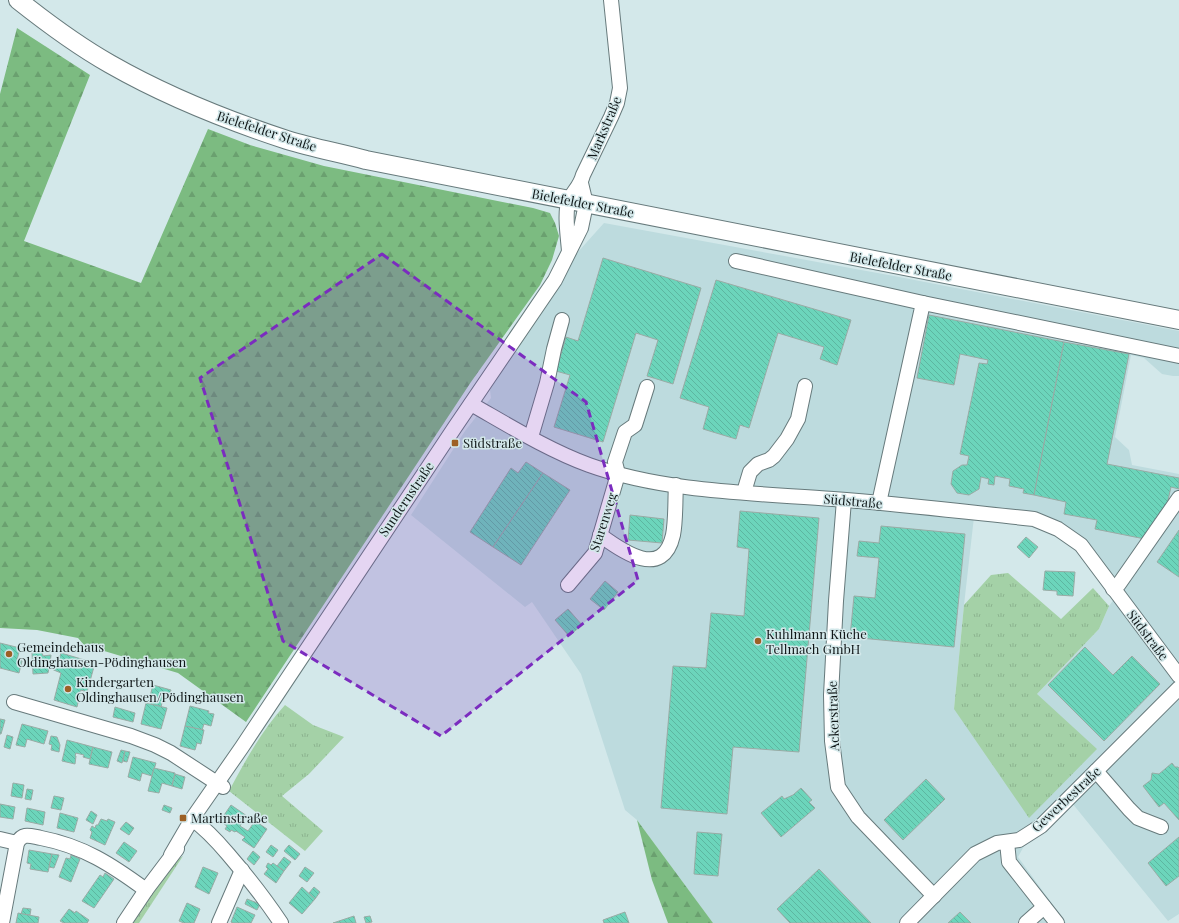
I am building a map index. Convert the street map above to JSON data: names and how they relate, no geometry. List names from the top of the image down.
{
  "streets": {
    "main road": ["Bielefelder Straße"],
    "street": [
      "Markstraße",
      "Sundernstraße",
      "Südstraße",
      "Starenweg",
      "Ackerstraße",
      "Gewerbestraße"
    ]
  },
  "crossings": [
    ["Markstraße", "Bielefelder Straße"],
    ["Markstraße", "Sundernstraße"],
    ["Bielefelder Straße", "Sundernstraße"],
    ["Sundernstraße", "Südstraße"],
    ["Südstraße", "Starenweg"],
    ["Südstraße", "Ackerstraße"],
    ["Ackerstraße", "Gewerbestraße"]
  ],
  "places": {
    "transit": ["Südstraße", "Martinstraße"],
    "other": ["Kuhlmann Küche Tellmach GmbH", "Gemeindehaus Oldinghausen-Pödinghausen", "Kindergarten Oldinghausen/Pödinghausen"]
  }
}
